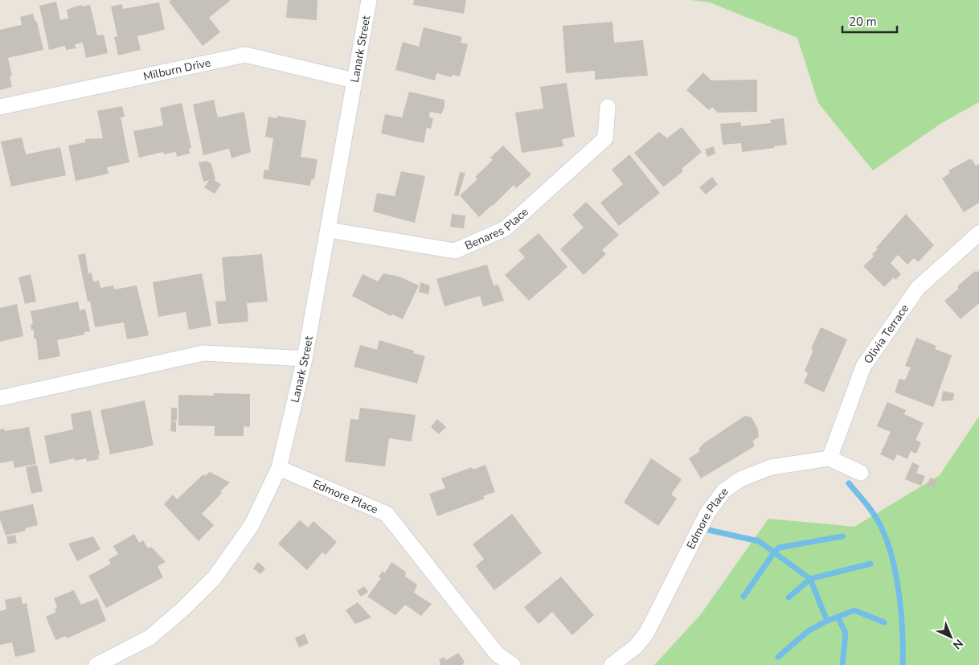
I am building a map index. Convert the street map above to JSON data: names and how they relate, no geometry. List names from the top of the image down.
{
  "streets": {
    "street": [
      "Lanark Street",
      "Milburn Drive",
      "Benares Place",
      "Olivia Terrace",
      "Edmore Place"
    ]
  },
  "crossings": [
    ["Lanark Street", "Milburn Drive"],
    ["Lanark Street", "Benares Place"],
    ["Lanark Street", "Edmore Place"],
    ["Olivia Terrace", "Edmore Place"]
  ],
  "scale_bar": "20 m",
  "north": "bottom right"
}
